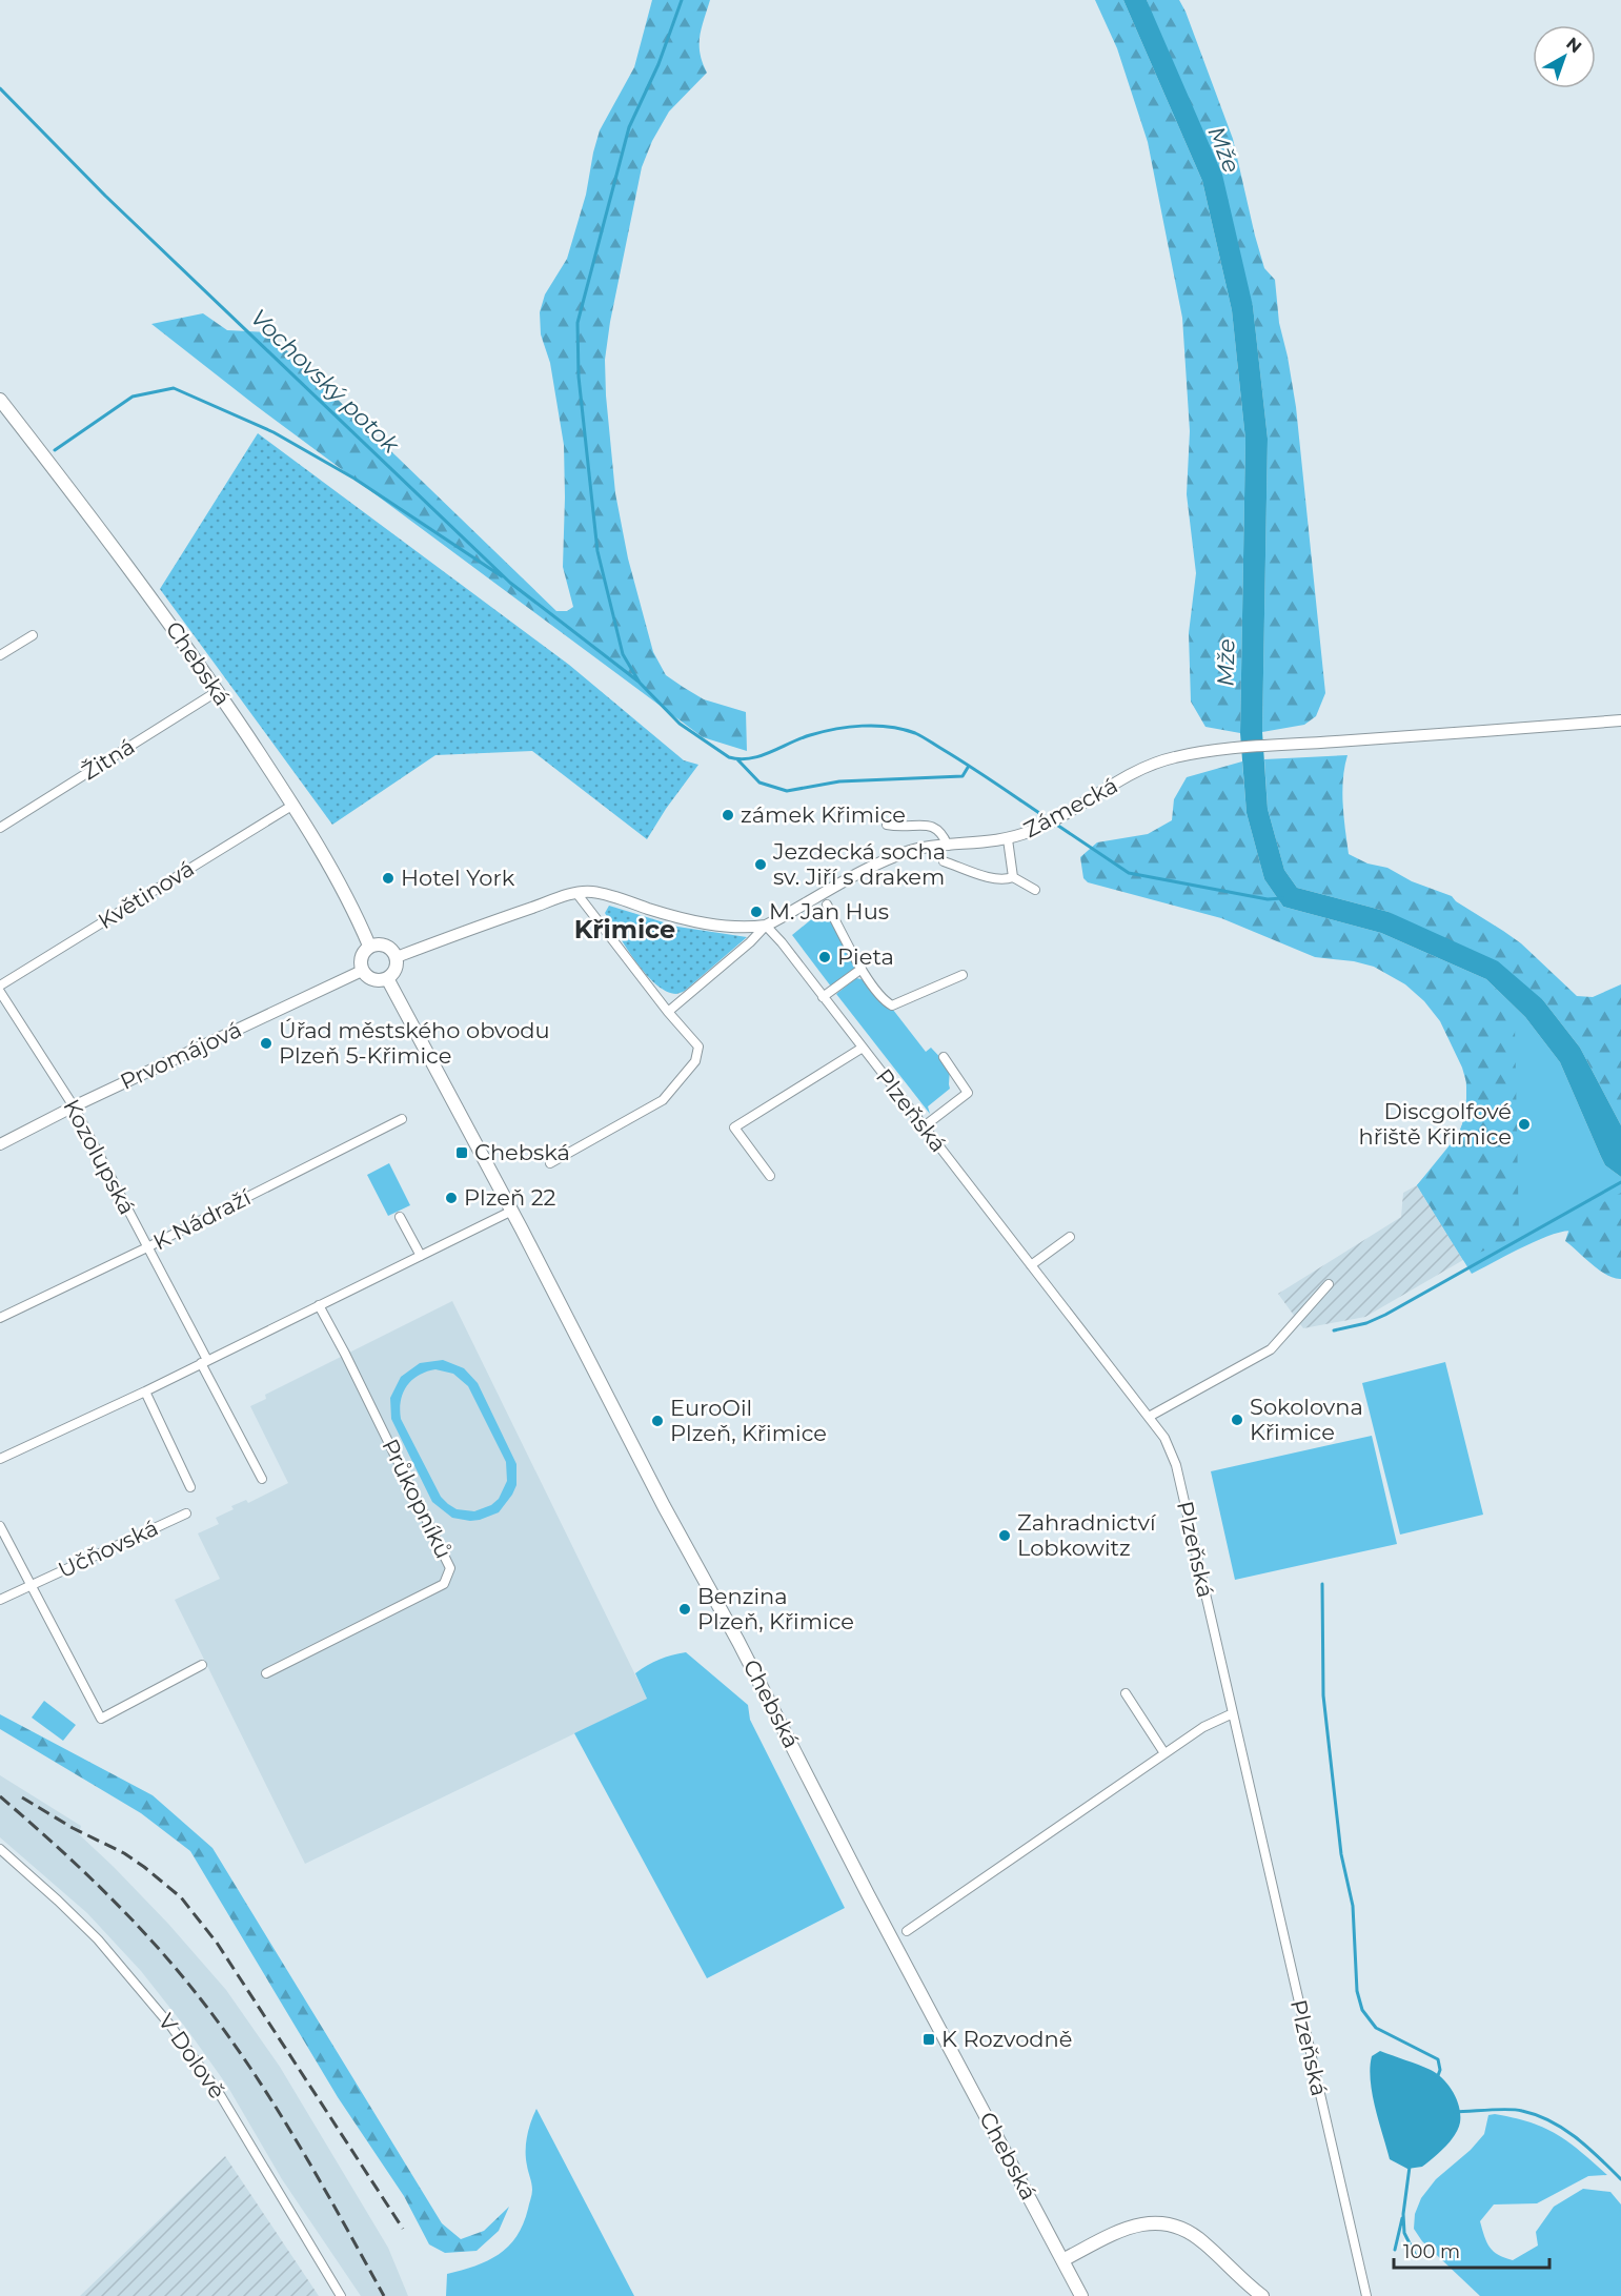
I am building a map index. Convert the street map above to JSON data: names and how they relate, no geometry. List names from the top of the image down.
{
  "streets": {
    "main road": ["Chebská"],
    "street": [
      "Žitná",
      "Zámecká",
      "Květinová",
      "Prvomájová",
      "Plzeňská",
      "Kozolupská",
      "K Nádraží",
      "Průkopníků",
      "Učňovská",
      "V Dolově"
    ]
  },
  "crossings": [
    ["Chebská", "Žitná"],
    ["Chebská", "Květinová"],
    ["Chebská", "Prvomájová"],
    ["Zámecká", "Plzeňská"],
    ["Prvomájová", "Kozolupská"],
    ["Kozolupská", "K Nádraží"]
  ],
  "districts": ["Křimice"],
  "water": ["Mže", "Vochovský potok"],
  "places": {
    "other": [
      "zámek Křimice",
      "Jezdecká socha sv. Jiří s drakem",
      "Hotel York",
      "M. Jan Hus",
      "Pieta",
      "Úřad městského obvodu Plzeň 5-Křimice",
      "Discgolfové hřiště Křimice",
      "Plzeň 22",
      "Sokolovna Křimice",
      "EuroOil Plzeň, Křimice",
      "Zahradnictví Lobkowitz",
      "Benzina Plzeň, Křimice"
    ],
    "transit": ["Chebská", "K Rozvodně"]
  },
  "scale_bar": "100 m",
  "north": "top right"
}
